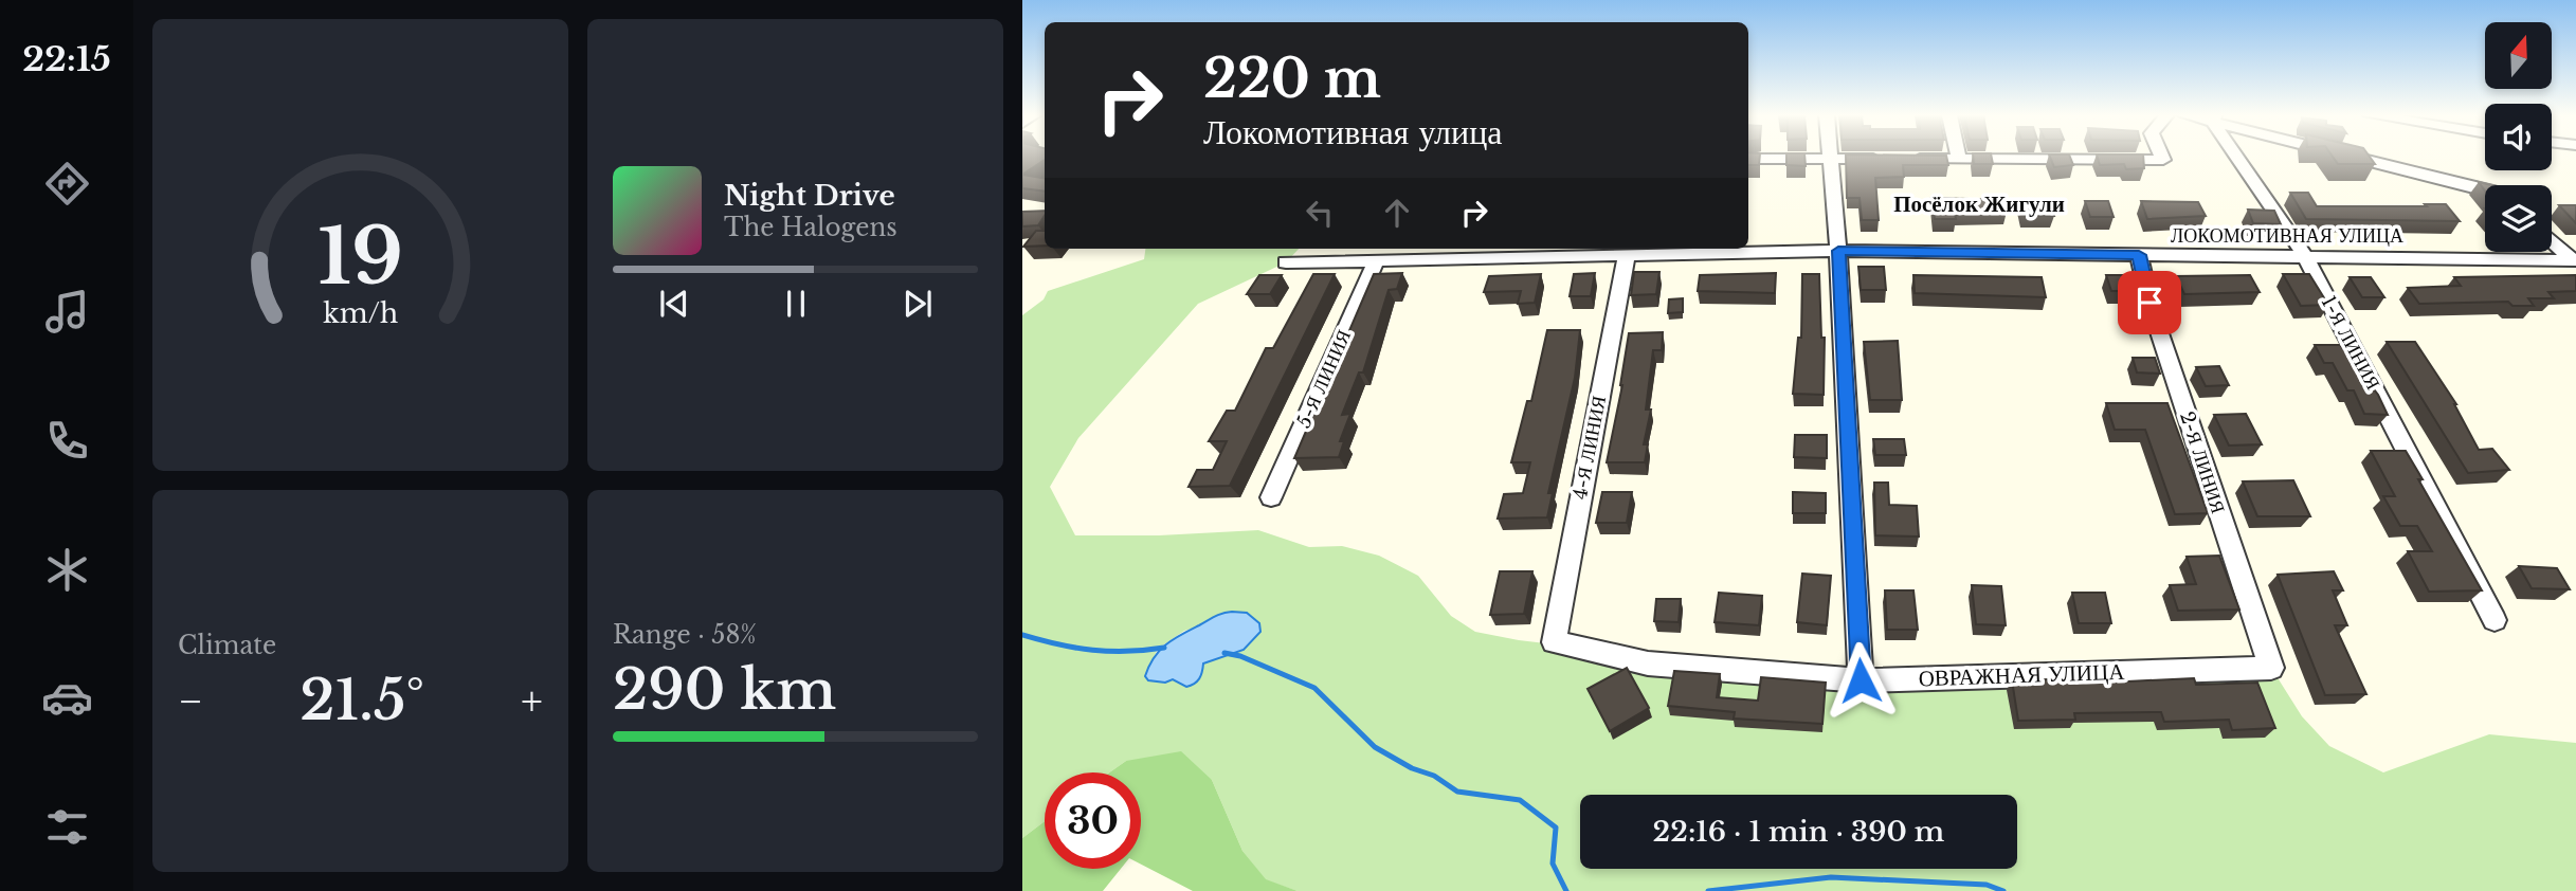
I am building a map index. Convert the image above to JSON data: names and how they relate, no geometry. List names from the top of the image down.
{
  "streets": {
    "street": [
      "ЛОКОМОТИВНАЯ УЛИЦА",
      "1-Я ЛИНИЯ",
      "5-Я ЛИНИЯ",
      "4-Я ЛИНИЯ",
      "2-Я ЛИНИЯ",
      "ОВРАЖНАЯ УЛИЦА"
    ]
  },
  "crossings": [
    ["ЛОКОМОТИВНАЯ УЛИЦА", "1-Я ЛИНИЯ"],
    ["ЛОКОМОТИВНАЯ УЛИЦА", "5-Я ЛИНИЯ"],
    ["ЛОКОМОТИВНАЯ УЛИЦА", "4-Я ЛИНИЯ"],
    ["ЛОКОМОТИВНАЯ УЛИЦА", "2-Я ЛИНИЯ"],
    ["4-Я ЛИНИЯ", "ОВРАЖНАЯ УЛИЦА"],
    ["2-Я ЛИНИЯ", "ОВРАЖНАЯ УЛИЦА"]
  ],
  "districts": ["Посёлок Жигули"],
  "north": "top",
  "page": {
    "tabs": "22:15",
    "turn": ["220 m", "Локомотивная улица"],
    "song": ["Night Drive", "The Halogens"],
    "tile": [
      "Climate",
      ["Range · 58%", "290 km"]
    ],
    "heat": ["−", "21.5°", "+"],
    "limit": "30",
    "trip": "22:16 · 1 min · 390 m",
    "gauge": ["19", "km/h"]
  }
}
